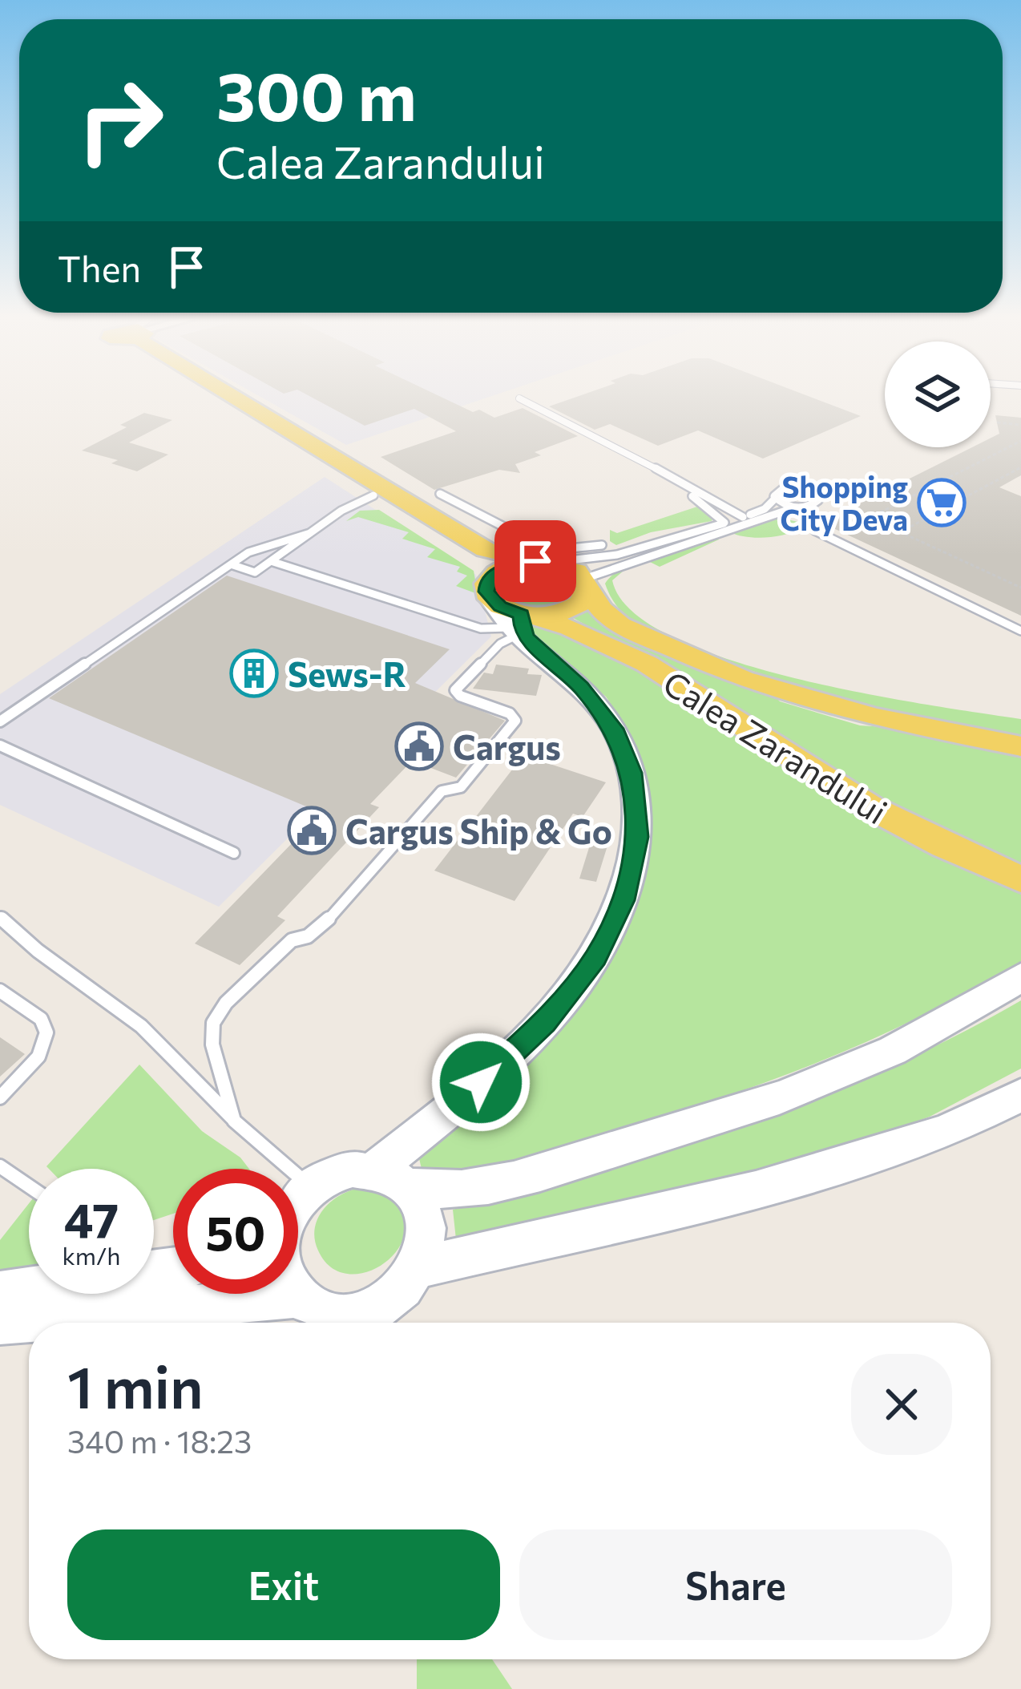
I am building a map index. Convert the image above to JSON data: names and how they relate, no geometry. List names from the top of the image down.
{
  "streets": {
    "main road": ["Calea Zarandului"]
  },
  "places": {
    "supermarket": ["Shopping City Deva"],
    "building": ["Sews-R"],
    "public building": ["Cargus", "Cargus Ship & Go"]
  },
  "page": {
    "turn": ["300 m", "Calea Zarandului"],
    "then": "Then",
    "speed": "47 km/h",
    "limit": "50",
    "heading": ["1 min", "340 m · 18:23"],
    "buttons": ["Exit", "Share"]
  }
}
